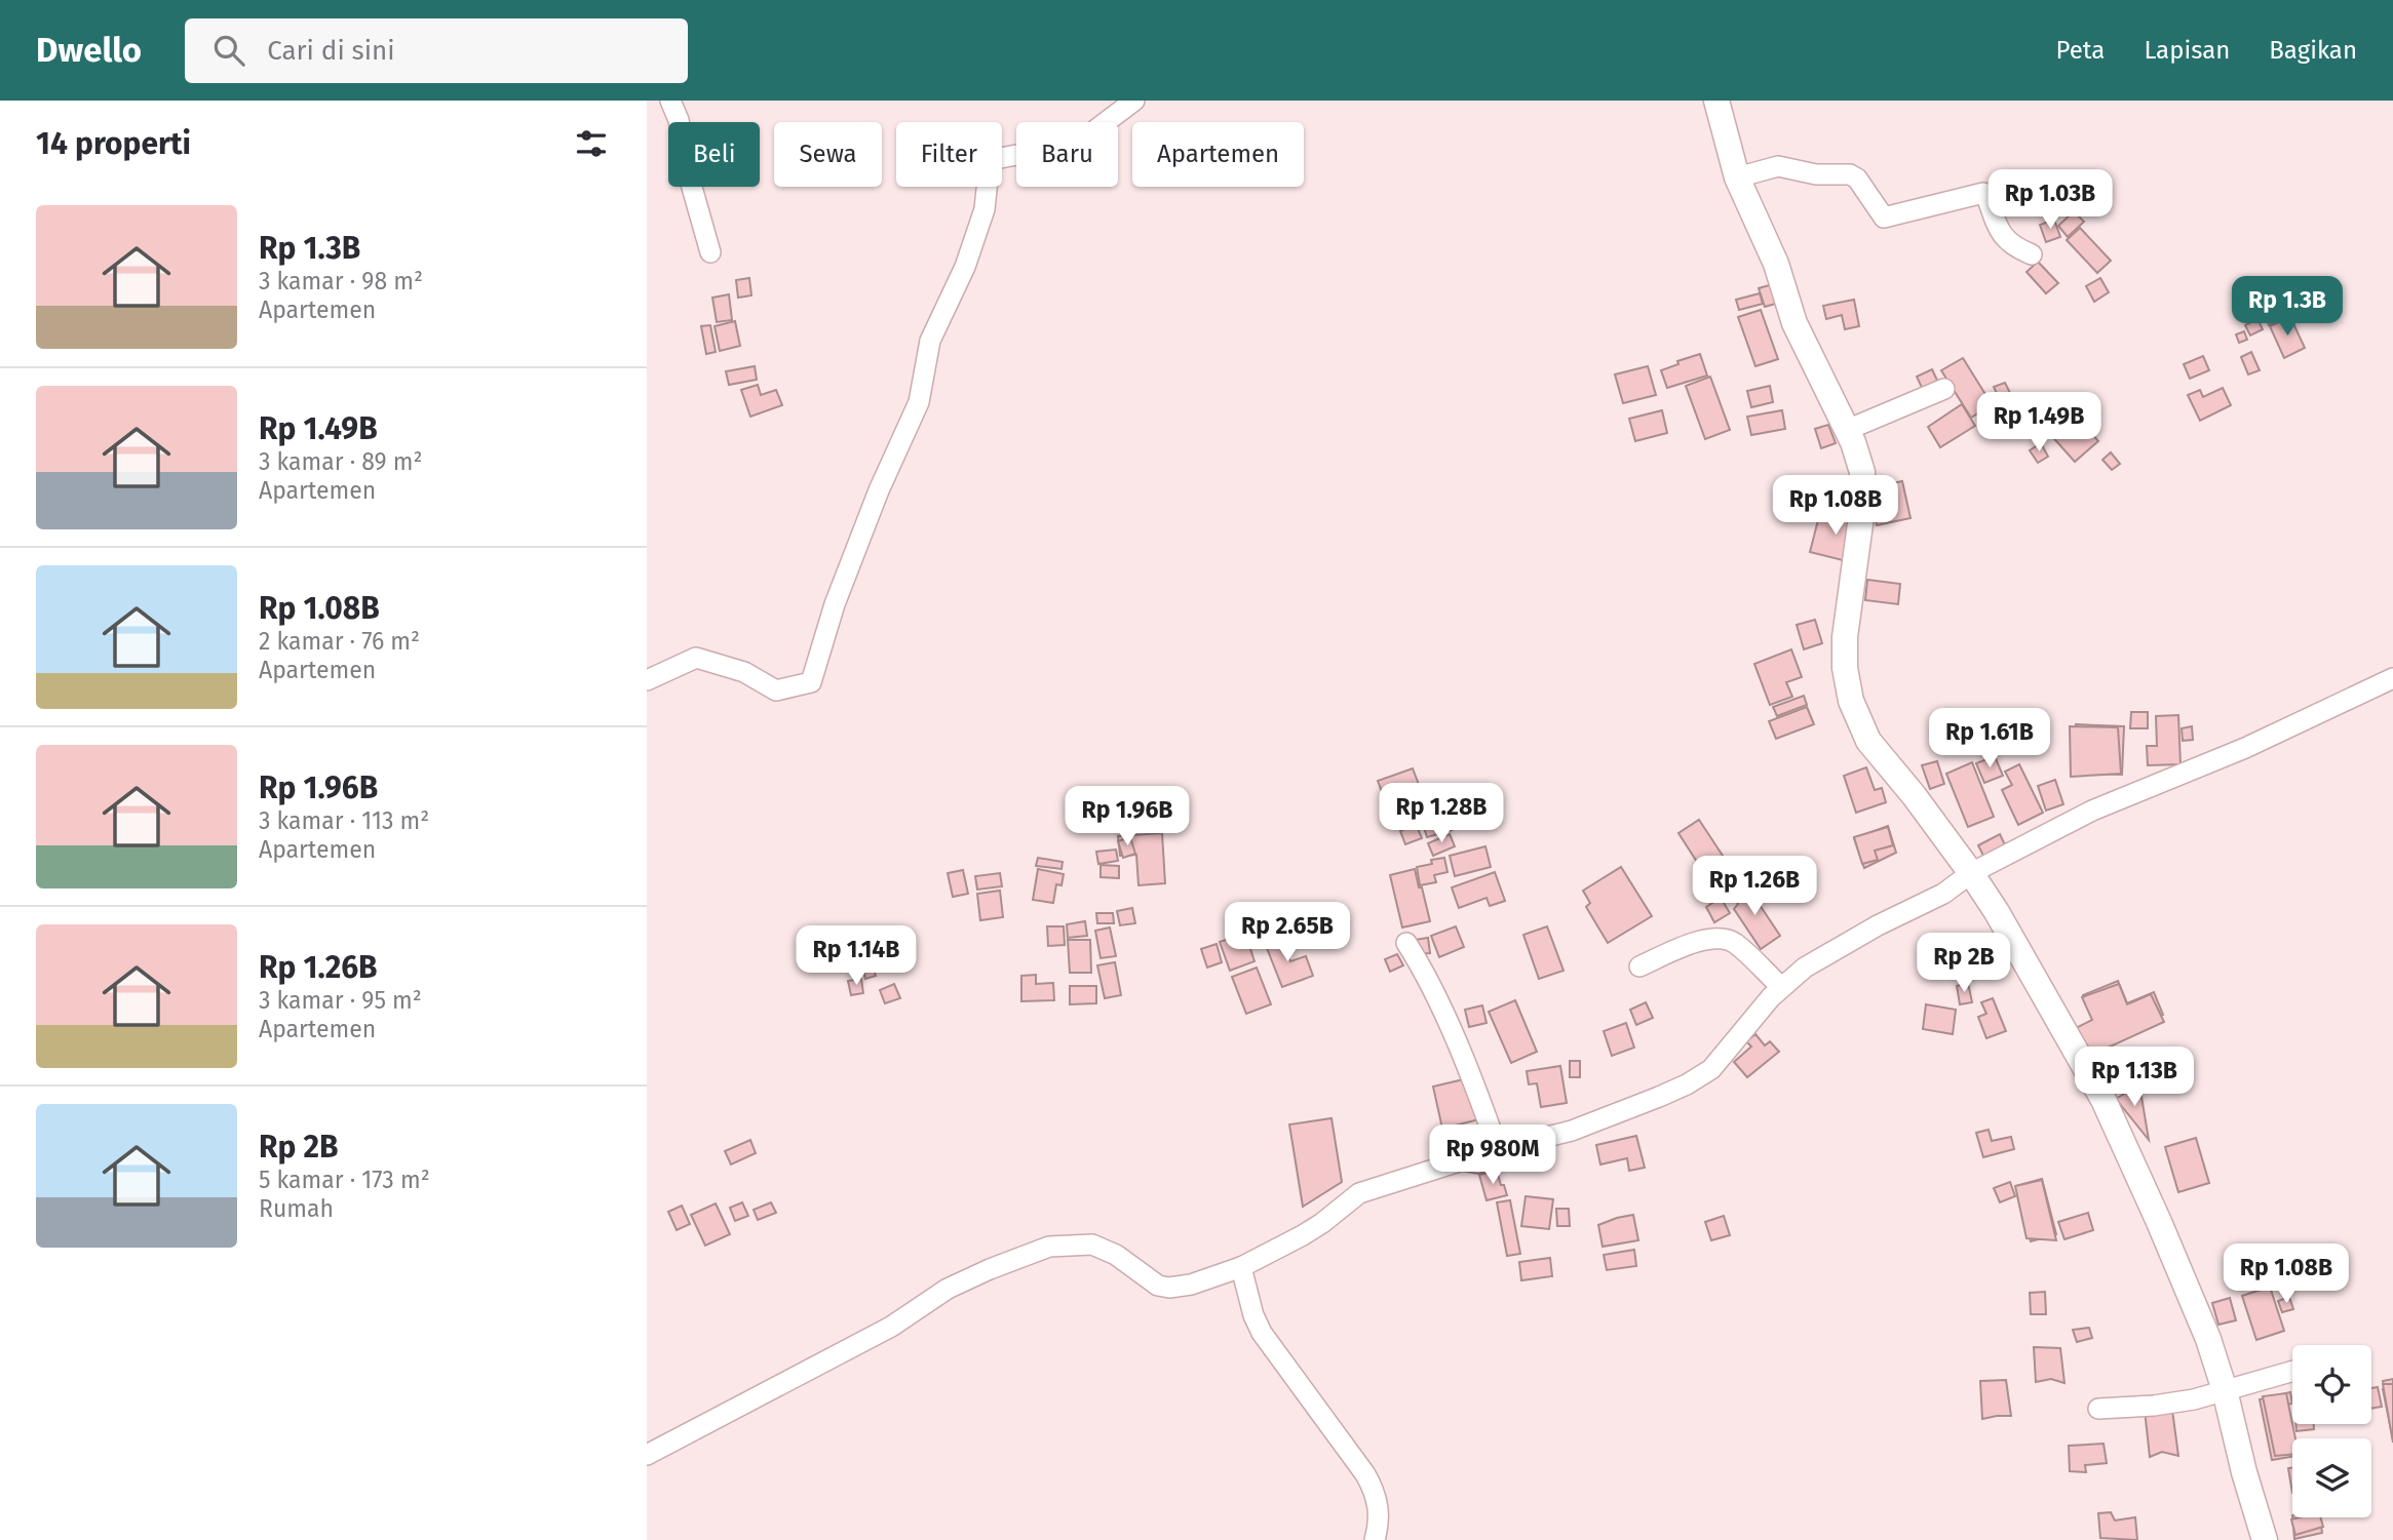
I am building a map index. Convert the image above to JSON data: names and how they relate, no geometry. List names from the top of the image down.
{
  "page": {
    "header": "Dwello",
    "search": "Cari di sini",
    "nav": ["Peta", "Lapisan", "Bagikan"],
    "heading": "14 properti",
    "chip": [
      "Beli",
      "Sewa",
      "Filter",
      "Baru",
      "Apartemen"
    ],
    "price": [
      "Rp 1.03B",
      "Rp 1.3B",
      "Rp 1.49B",
      "Rp 1.08B",
      "Rp 1.61B",
      "Rp 1.28B",
      "Rp 1.96B",
      "Rp 1.26B",
      "Rp 2.65B",
      "Rp 1.14B",
      "Rp 2B",
      "Rp 1.13B",
      "Rp 980M",
      "Rp 1.08B"
    ],
    "list": [
      {
        "name": "Rp 1.3B",
        "note": "3 kamar · 98 m² · Apartemen"
      },
      {
        "name": "Rp 1.49B",
        "note": "3 kamar · 89 m² · Apartemen"
      },
      {
        "name": "Rp 1.08B",
        "note": "2 kamar · 76 m² · Apartemen"
      },
      {
        "name": "Rp 1.96B",
        "note": "3 kamar · 113 m² · Apartemen"
      },
      {
        "name": "Rp 1.26B",
        "note": "3 kamar · 95 m² · Apartemen"
      },
      {
        "name": "Rp 2B",
        "note": "5 kamar · 173 m² · Rumah"
      }
    ]
  }
}
